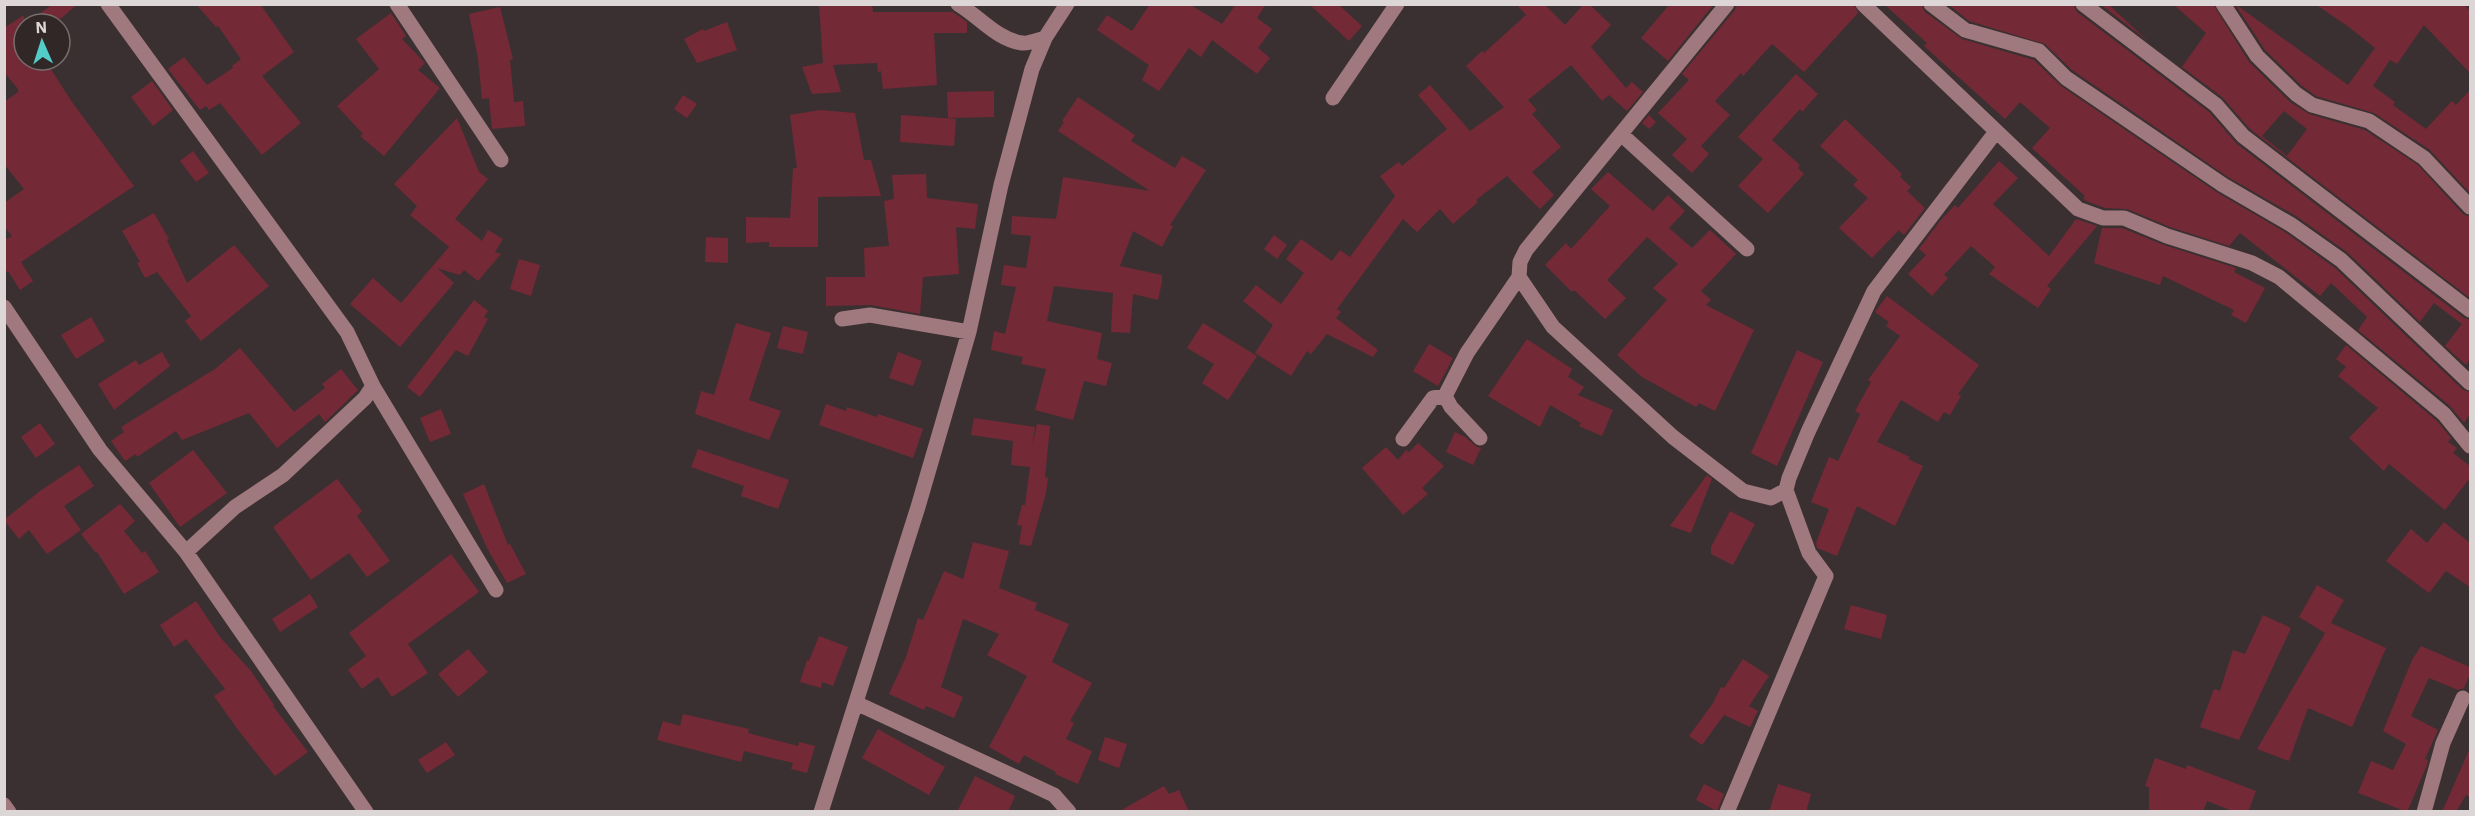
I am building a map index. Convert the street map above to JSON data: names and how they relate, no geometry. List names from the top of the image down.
{
  "north": "top"
}
